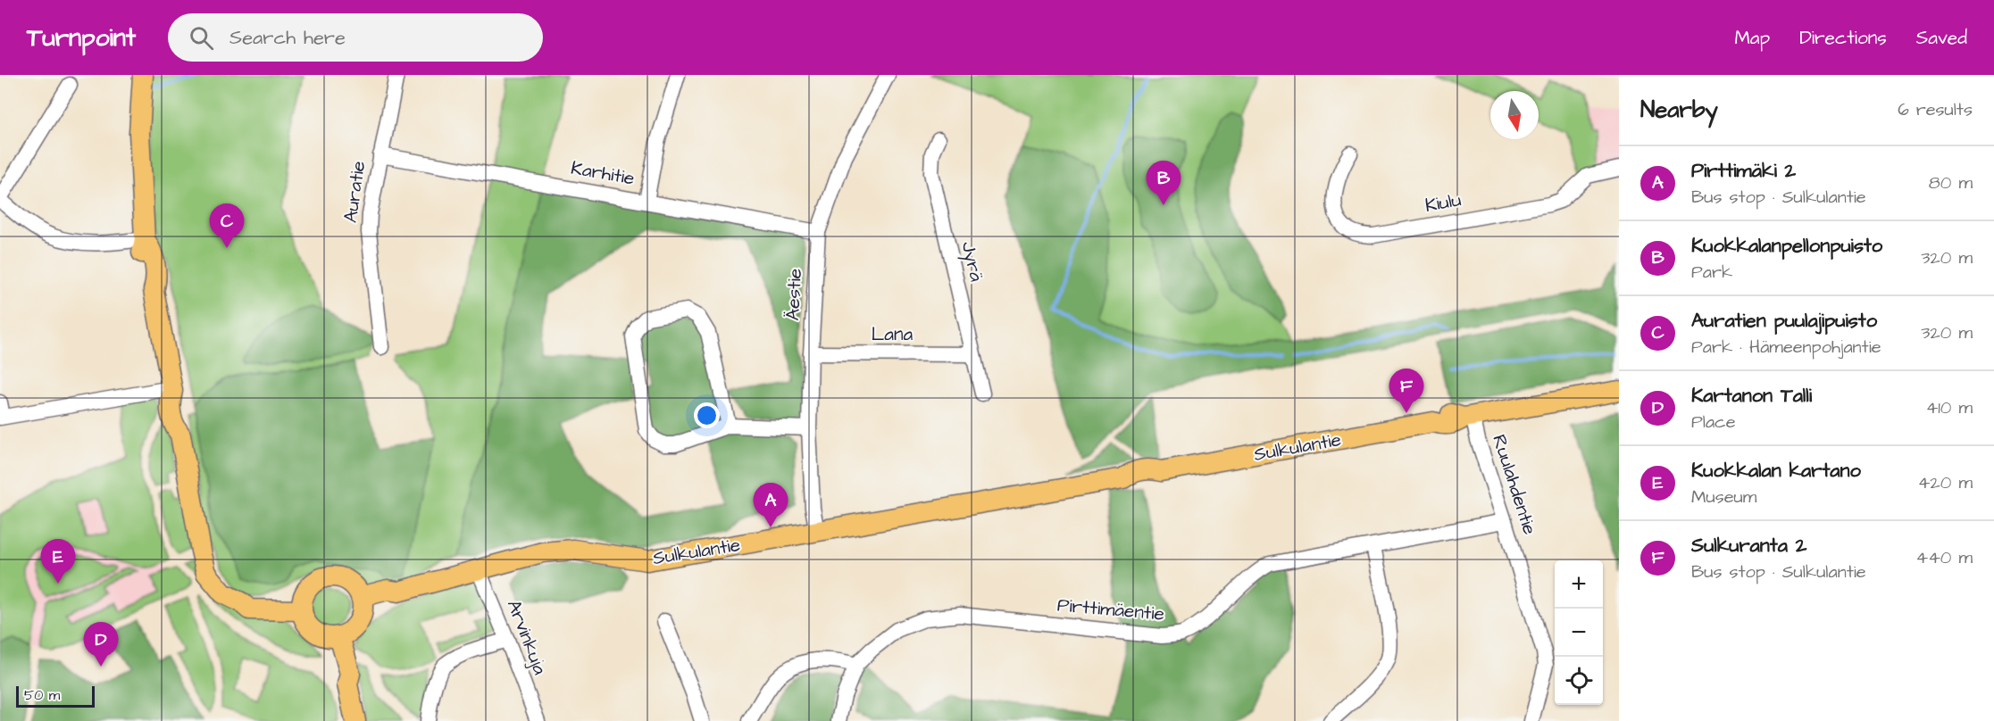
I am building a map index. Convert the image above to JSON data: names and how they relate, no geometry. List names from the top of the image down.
{
  "streets": {
    "main road": ["Sulkulantie"],
    "street": [
      "Karhitie",
      "Auratie",
      "Kiulu",
      "Jyrä",
      "Äestie",
      "Lana",
      "Ruulahdentie",
      "Pirttimäentie",
      "Arvinkuja"
    ]
  },
  "crossings": [
    ["Karhitie", "Auratie"],
    ["Karhitie", "Äestie"],
    ["Jyrä", "Lana"],
    ["Äestie", "Lana"],
    ["Äestie", "Sulkulantie"],
    ["Sulkulantie", "Ruulahdentie"],
    ["Sulkulantie", "Arvinkuja"],
    ["Ruulahdentie", "Pirttimäentie"]
  ],
  "scale_bar": "50 m",
  "north": "bottom",
  "page": {
    "header": "Turnpoint",
    "search": "Search here",
    "nav": ["Map", "Directions", "Saved"],
    "heading": ["Nearby", "6 results"],
    "list": [
      {
        "mark": "A",
        "name": "Pirttimäki 2",
        "note": "Bus stop · Sulkulantie",
        "value": "80 m"
      },
      {
        "mark": "B",
        "name": "Kuokkalanpellonpuisto",
        "note": "Park",
        "value": "320 m"
      },
      {
        "mark": "C",
        "name": "Auratien puulajipuisto",
        "note": "Park · Hämeenpohjantie",
        "value": "320 m"
      },
      {
        "mark": "D",
        "name": "Kartanon Talli",
        "note": "Place",
        "value": "410 m"
      },
      {
        "mark": "E",
        "name": "Kuokkalan kartano",
        "note": "Museum",
        "value": "420 m"
      },
      {
        "mark": "F",
        "name": "Sulkuranta 2",
        "note": "Bus stop · Sulkulantie",
        "value": "440 m"
      }
    ],
    "pins": [
      "B",
      "C",
      "F",
      "A",
      "E",
      "D"
    ],
    "map_buttons": ["+", "−"],
    "scale": "50 m"
  }
}
